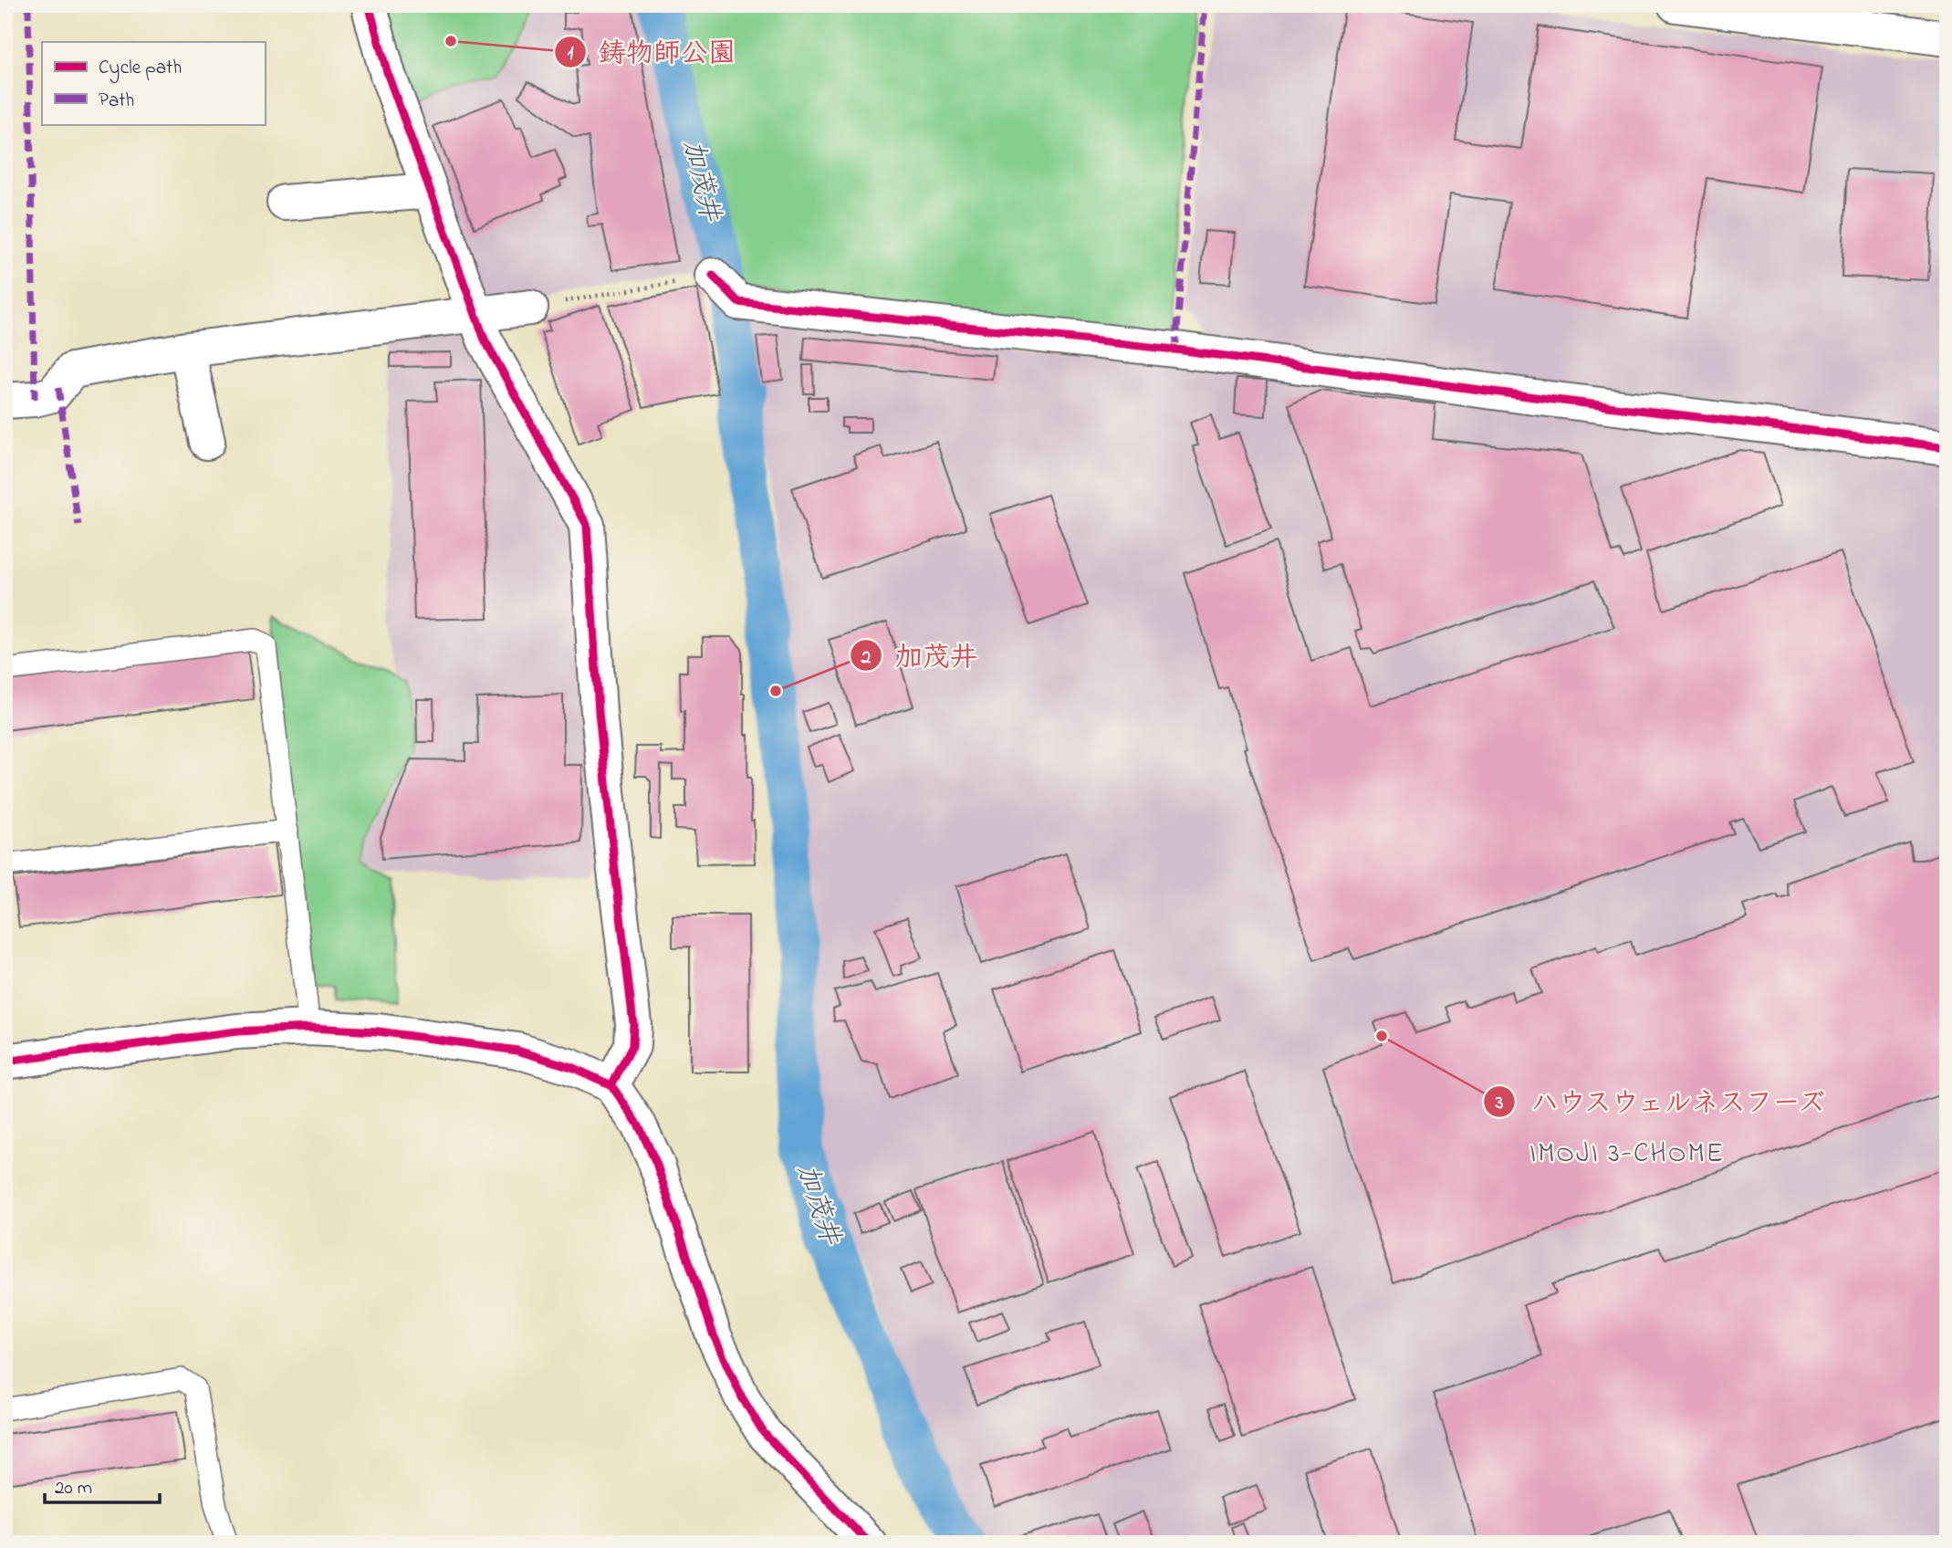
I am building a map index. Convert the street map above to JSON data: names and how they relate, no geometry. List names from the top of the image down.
{
  "districts": ["IMOJI 3-CHOME"],
  "water": ["加茂井"],
  "places": ["鋳物師公園", "加茂井", "ハウスウェルネスフーズ"],
  "legend": ["Cycle path", "Path"],
  "scale_bar": "20 m"
}
